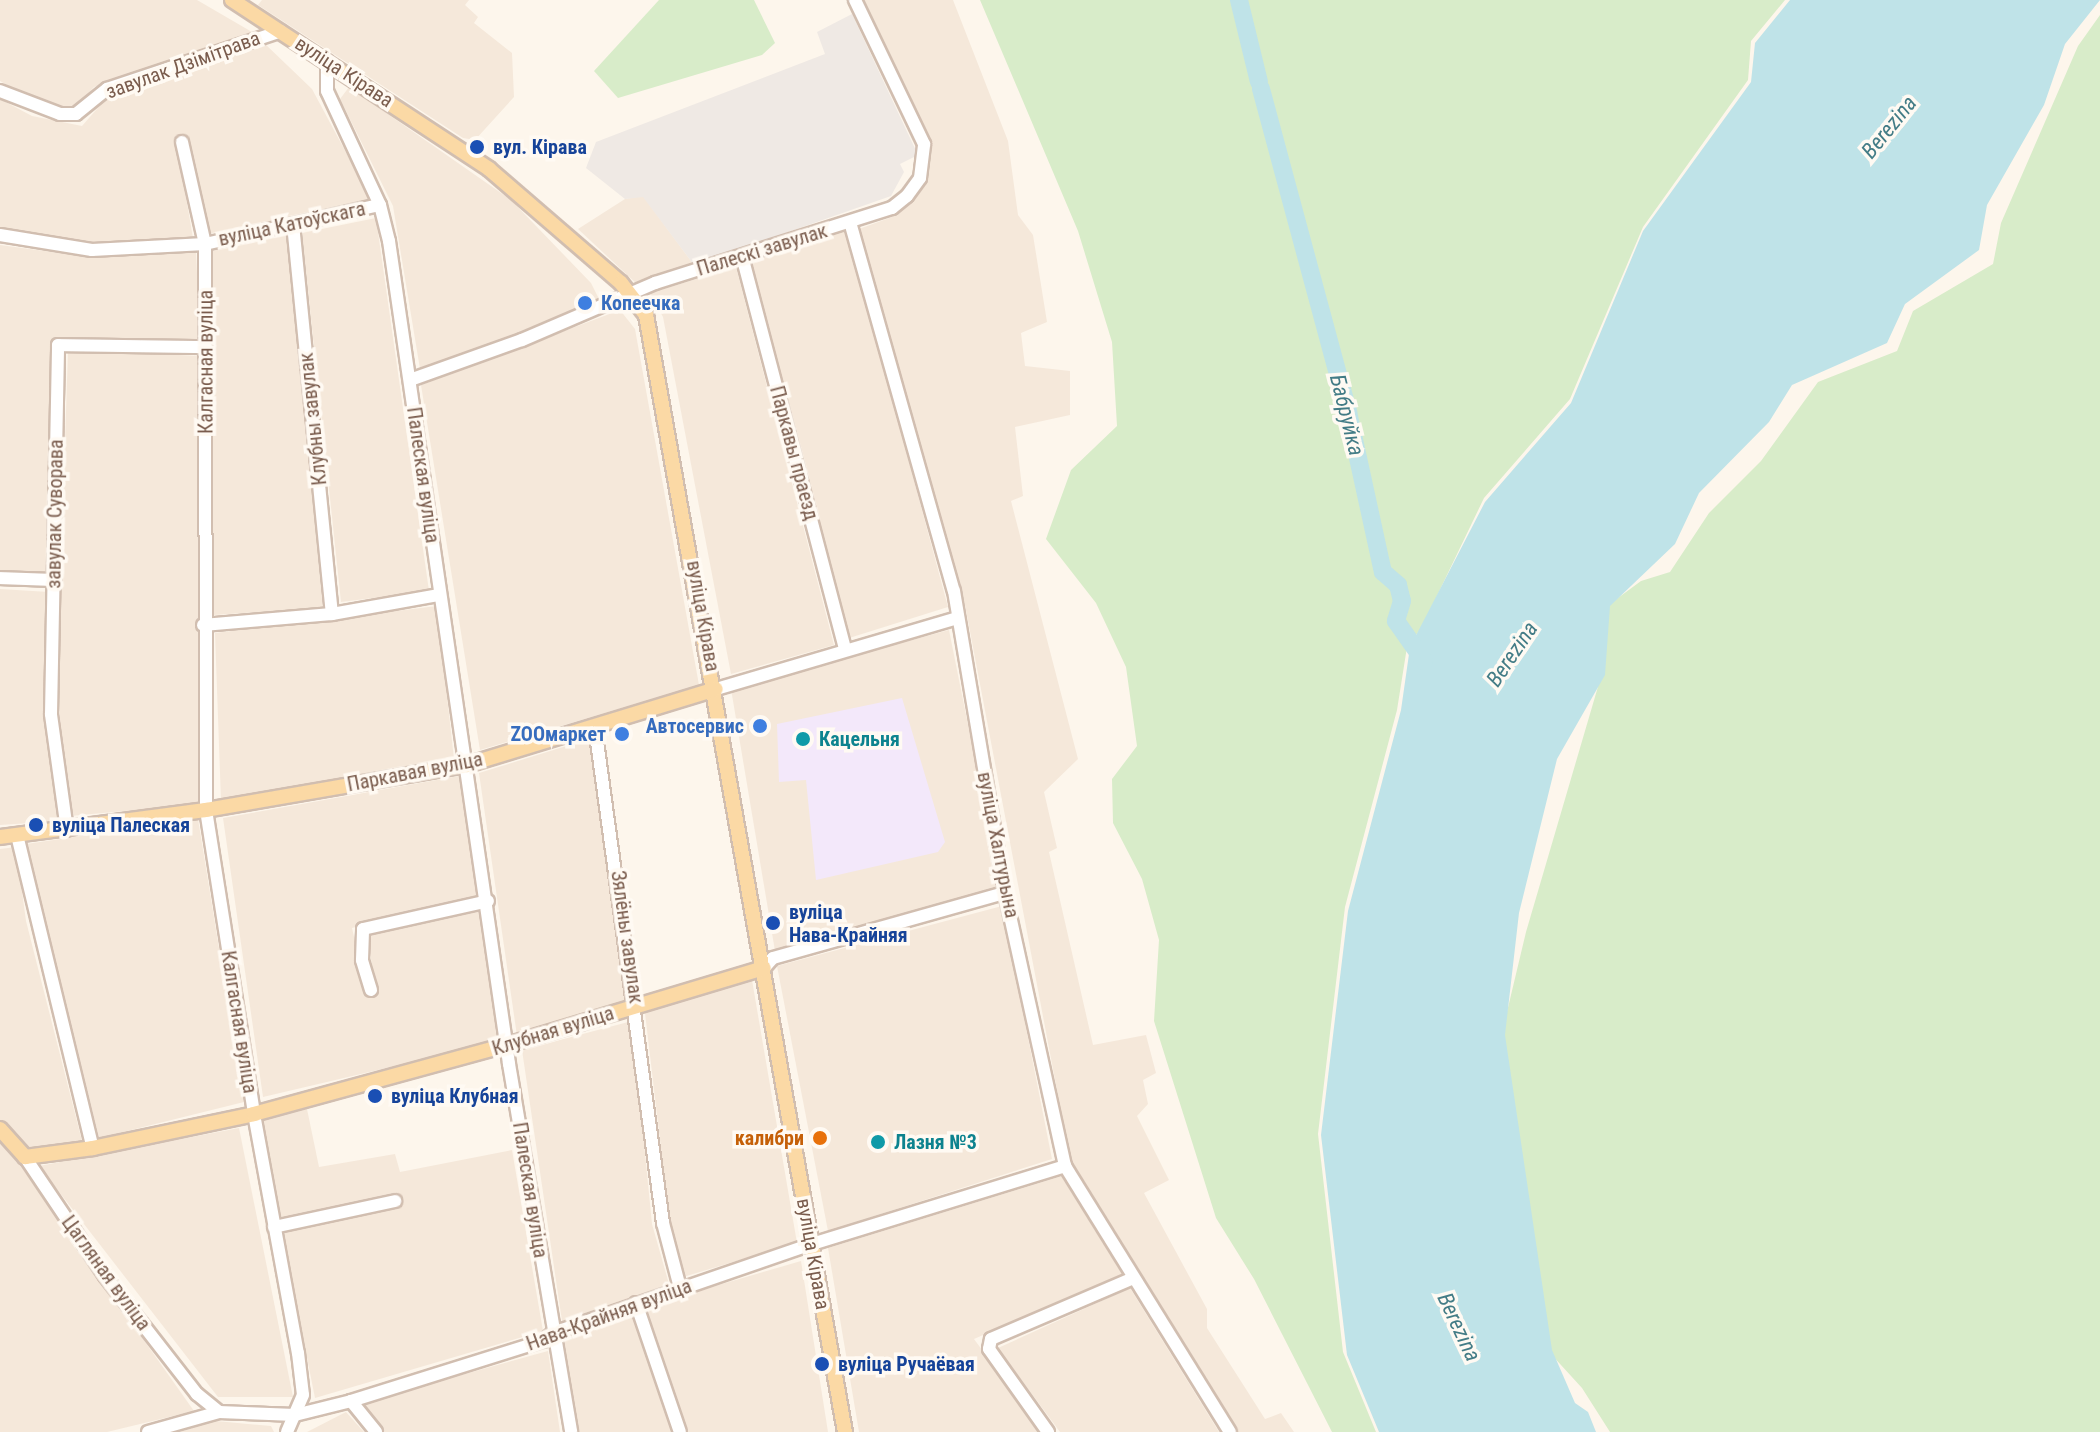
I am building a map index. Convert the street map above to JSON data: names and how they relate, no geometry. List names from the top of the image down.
{
  "streets": {
    "main road": [
      "вуліца Кірава",
      "Паркавая вуліца",
      "Клубная вуліца",
      "Цагляная вуліца"
    ],
    "street": [
      "завулак Дзімітрава",
      "вуліца Катоўскага",
      "Палескі завулак",
      "Калгасная вуліца",
      "Клубны завулак",
      "Паркавы праезд",
      "Палеская вуліца",
      "завулак Суворава",
      "вуліца Халтурына",
      "Зялёны завулак",
      "Нава-Крайняя вуліца"
    ]
  },
  "crossings": [
    ["завулак Дзімітрава", "вуліца Кірава"],
    ["вуліца Кірава", "Палескі завулак"],
    ["вуліца Кірава", "Палеская вуліца"],
    ["вуліца Кірава", "Паркавая вуліца"],
    ["вуліца Кірава", "Клубная вуліца"],
    ["вуліца Кірава", "Нава-Крайняя вуліца"],
    ["вуліца Катоўскага", "Калгасная вуліца"],
    ["вуліца Катоўскага", "Клубны завулак"],
    ["вуліца Катоўскага", "Палеская вуліца"],
    ["Палескі завулак", "Паркавы праезд"],
    ["Палескі завулак", "Палеская вуліца"],
    ["Палескі завулак", "вуліца Халтурына"],
    ["Калгасная вуліца", "завулак Суворава"],
    ["Калгасная вуліца", "Паркавая вуліца"],
    ["Калгасная вуліца", "Клубная вуліца"],
    ["Калгасная вуліца", "Нава-Крайняя вуліца"],
    ["Паркавы праезд", "Паркавая вуліца"],
    ["Палеская вуліца", "Паркавая вуліца"],
    ["Палеская вуліца", "Клубная вуліца"],
    ["Палеская вуліца", "Нава-Крайняя вуліца"],
    ["завулак Суворава", "Паркавая вуліца"],
    ["Паркавая вуліца", "вуліца Халтурына"],
    ["Паркавая вуліца", "Зялёны завулак"],
    ["вуліца Халтурына", "Клубная вуліца"],
    ["вуліца Халтурына", "Нава-Крайняя вуліца"],
    ["Зялёны завулак", "Клубная вуліца"],
    ["Зялёны завулак", "Нава-Крайняя вуліца"],
    ["Клубная вуліца", "Цагляная вуліца"],
    ["Цагляная вуліца", "Нава-Крайняя вуліца"]
  ],
  "water": ["Berezina", "Бабруйка"],
  "places": [
    "вул. Кірава",
    "Копеечка",
    "Автосервис",
    "ZOOмаркет",
    "Кацельня",
    "вуліца Палеская",
    "вуліца Нава-Крайняя",
    "вуліца Клубная",
    "калибри",
    "Лазня №3",
    "вуліца Ручаёвая"
  ]
}
